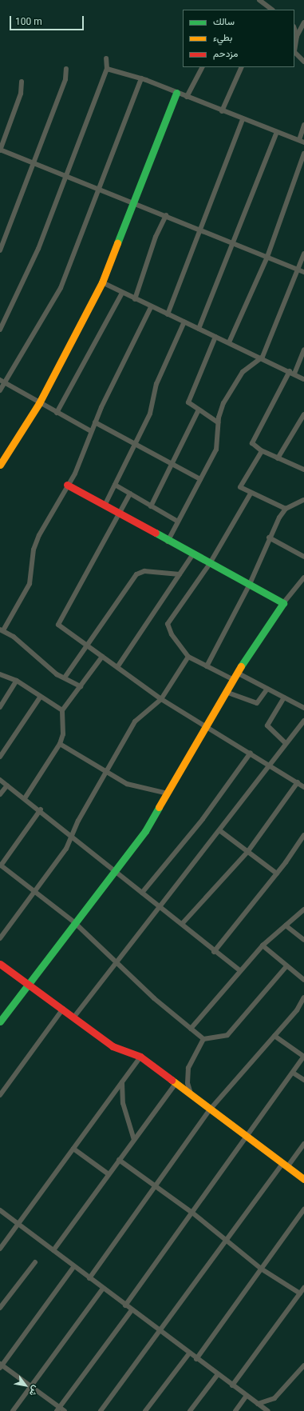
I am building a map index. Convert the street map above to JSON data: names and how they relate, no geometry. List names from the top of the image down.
{
  "legend": ["سالك", "بطيء", "مزدحم"],
  "scale_bar": "100 m",
  "north": "bottom right"
}
